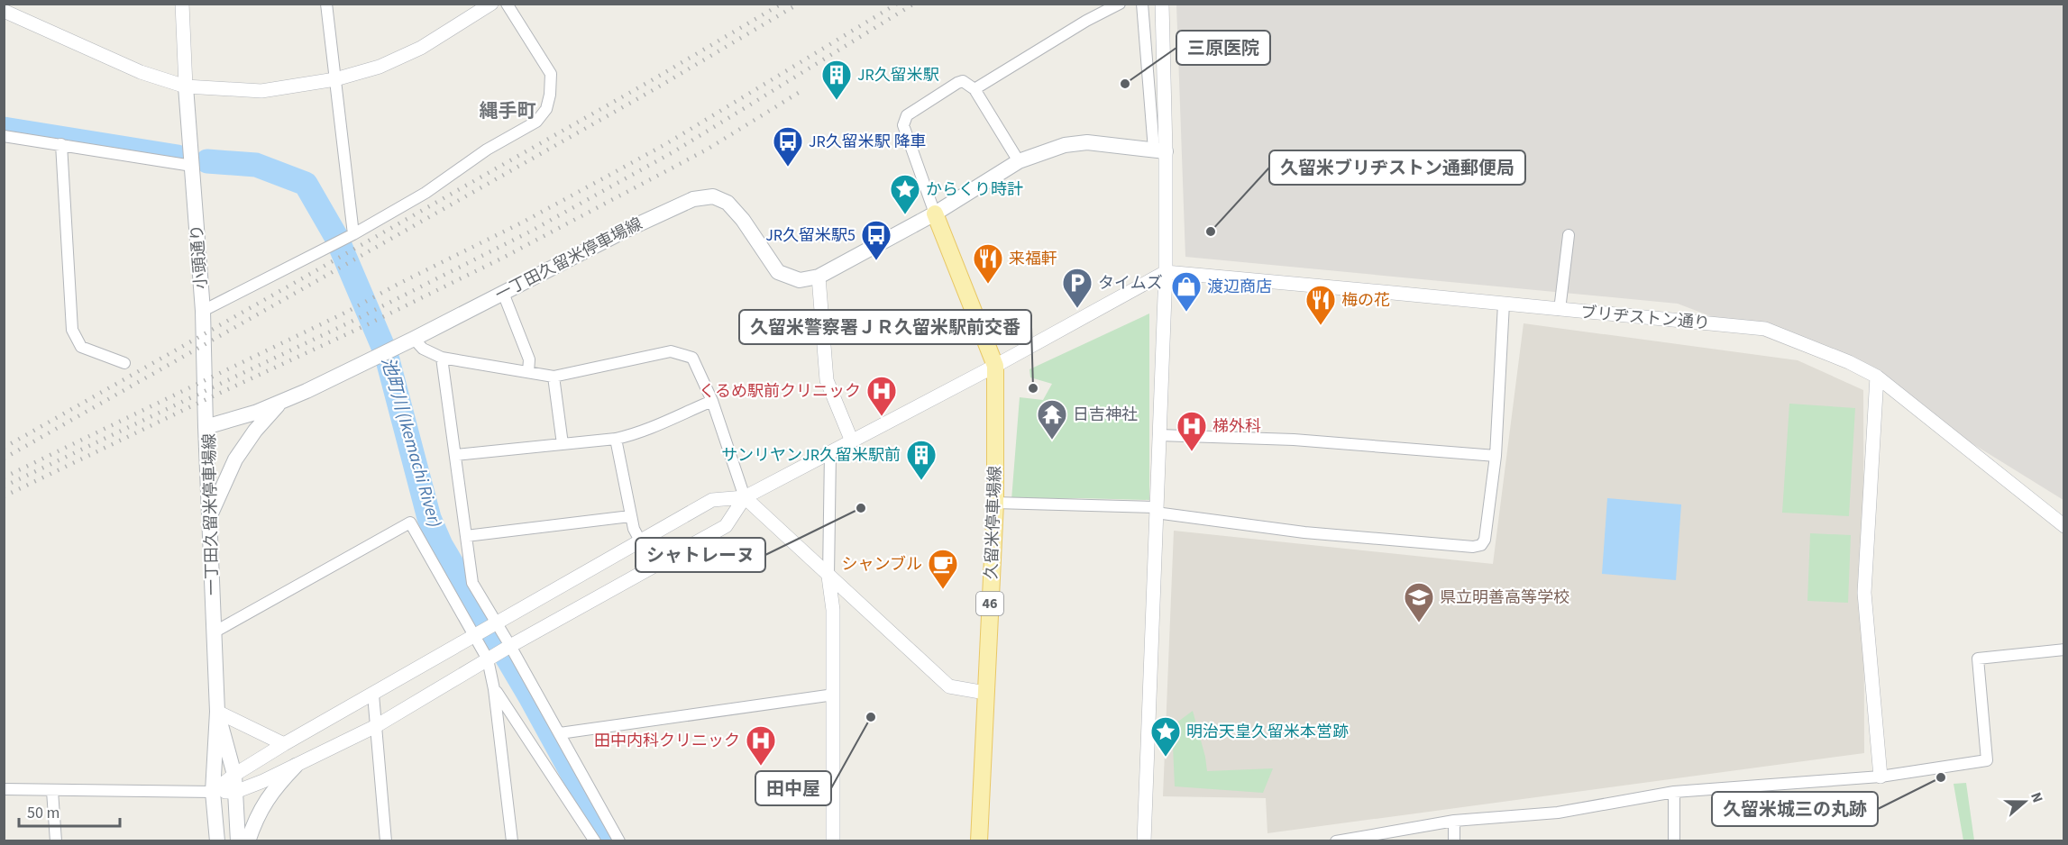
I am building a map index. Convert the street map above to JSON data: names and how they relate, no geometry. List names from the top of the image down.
{
  "streets": {
    "main road": [
      "小頭通り",
      "一丁田久留米停車場線",
      "久留米停車場線",
      "46"
    ],
    "street": ["ブリヂストン通り"]
  },
  "crossings": [
    ["小頭通り", "一丁田久留米停車場線"],
    ["一丁田久留米停車場線", "46"],
    ["久留米停車場線", "46"]
  ],
  "districts": ["縄手町"],
  "water": ["池町川 (Ikemachi River)"],
  "places": {
    "other": [
      "三原医院",
      "久留米ブリヂストン通郵便局",
      "久留米警察署ＪＲ久留米駅前交番",
      "シャトレーヌ",
      "田中屋",
      "久留米城三の丸跡"
    ],
    "building": ["JR久留米駅", "サンリヤンJR久留米駅前"],
    "bus stop": ["JR久留米駅 降車", "JR久留米駅5"],
    "place": ["からくり時計", "明治天皇久留米本営跡"],
    "restaurant": ["来福軒", "梅の花"],
    "parking": ["タイムズ"],
    "shop": ["渡辺商店"],
    "hospital": ["くるめ駅前クリニック", "梯外科", "田中内科クリニック"],
    "temple": ["日吉神社"],
    "cafe": ["シャンブル"],
    "school or university": ["県立明善高等学校"]
  },
  "scale_bar": "50 m",
  "north": "right"
}
